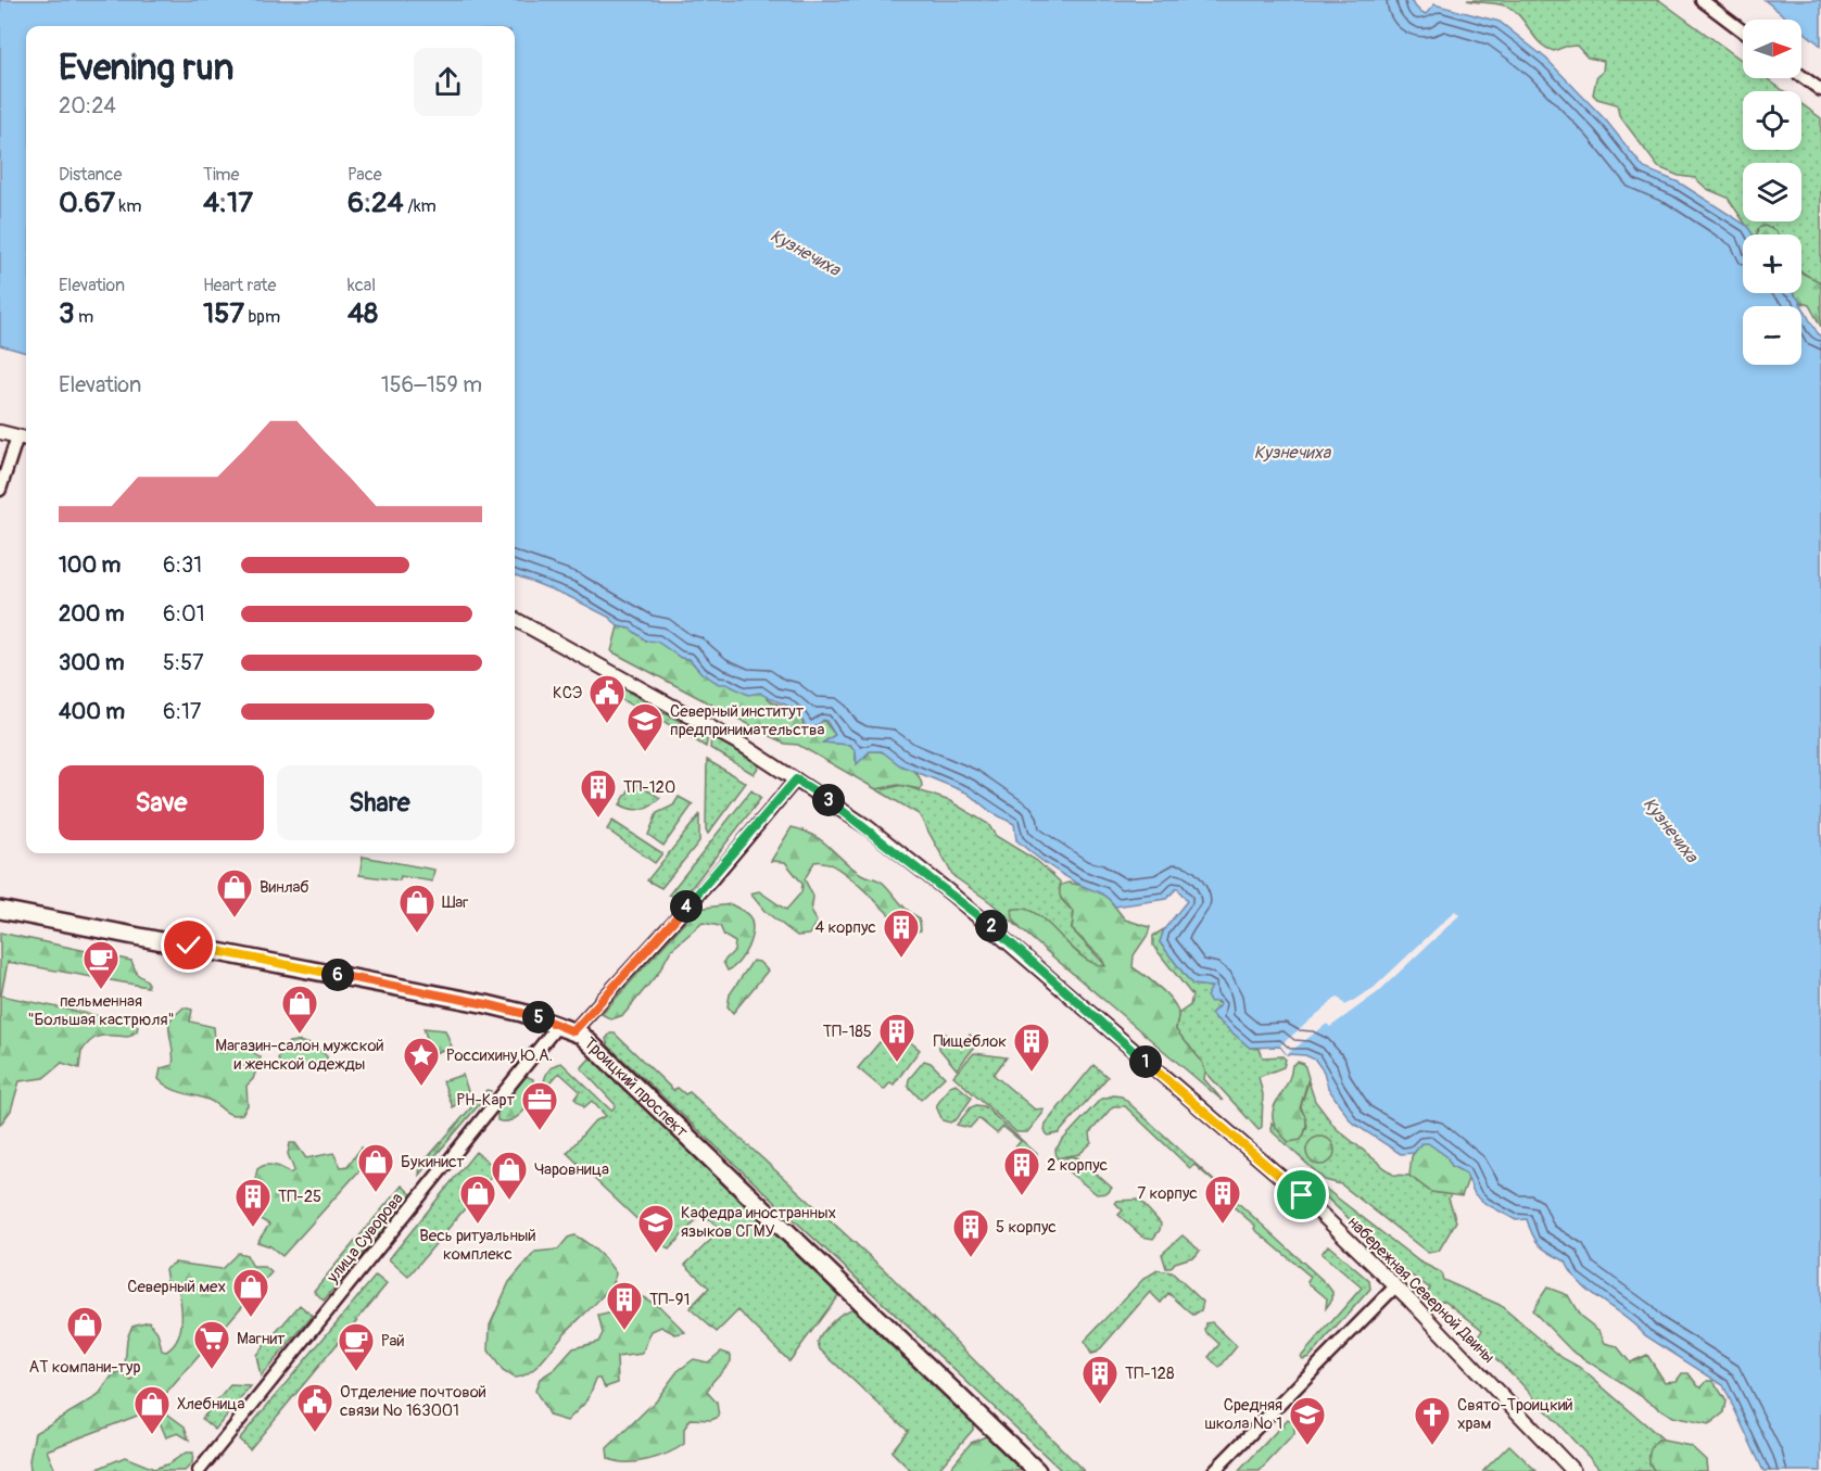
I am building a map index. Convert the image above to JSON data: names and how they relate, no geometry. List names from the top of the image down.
{
  "streets": {
    "main road": ["Троицкий проспект"],
    "street": ["улица Суворова", "набережная Северной Двины"]
  },
  "crossings": [
    ["Троицкий проспект", "улица Суворова"],
    ["улица Суворова", "набережная Северной Двины"]
  ],
  "water": ["Кузнечиха"],
  "places": {
    "public building": ["КСЭ", "Отделение почтовой связи № 163001"],
    "school or university": ["Северный институт предпринимательства", "Кафедра иностранных языков СГМУ", "Средняя школа № 1"],
    "building": [
      "ТП-120",
      "4 корпус",
      "ТП-185",
      "Пищеблок",
      "2 корпус",
      "7 корпус",
      "ТП-25",
      "5 корпус",
      "ТП-91",
      "ТП-128"
    ],
    "shop": [
      "Винлаб",
      "Шаг",
      "Магазин-салон мужской и женской одежды",
      "Букинист",
      "Чаровница",
      "Весь ритуальный комплекс",
      "Северный мех",
      "АТ компани-тур",
      "Хлебница"
    ],
    "cafe": ["пельменная \"Большая кастрюля\"", "Рай"],
    "place": ["Россихину Ю.А."],
    "office": ["РН-Карт"],
    "supermarket": ["Магнит"],
    "church": ["Свято-Троицкий храм"]
  },
  "north": "right",
  "page": {
    "map_buttons": ["+", "−"],
    "heading": ["Evening run", "20:24"],
    "stats": [
      ["Distance", "0.67 km"],
      ["Time", "4:17"],
      ["Pace", "6:24 /km"],
      ["Elevation", "3 m"],
      ["Heart rate", "157 bpm"],
      ["kcal", "48"]
    ],
    "chart": ["Elevation", "156–159 m"],
    "list": [
      {
        "name": "100 m",
        "note": "6:31"
      },
      {
        "name": "200 m",
        "note": "6:01"
      },
      {
        "name": "300 m",
        "note": "5:57"
      },
      {
        "name": "400 m",
        "note": "6:17"
      }
    ],
    "buttons": ["Save", "Share"],
    "pins": [
      "3",
      "4",
      "2",
      "6",
      "5",
      "1"
    ]
  }
}
